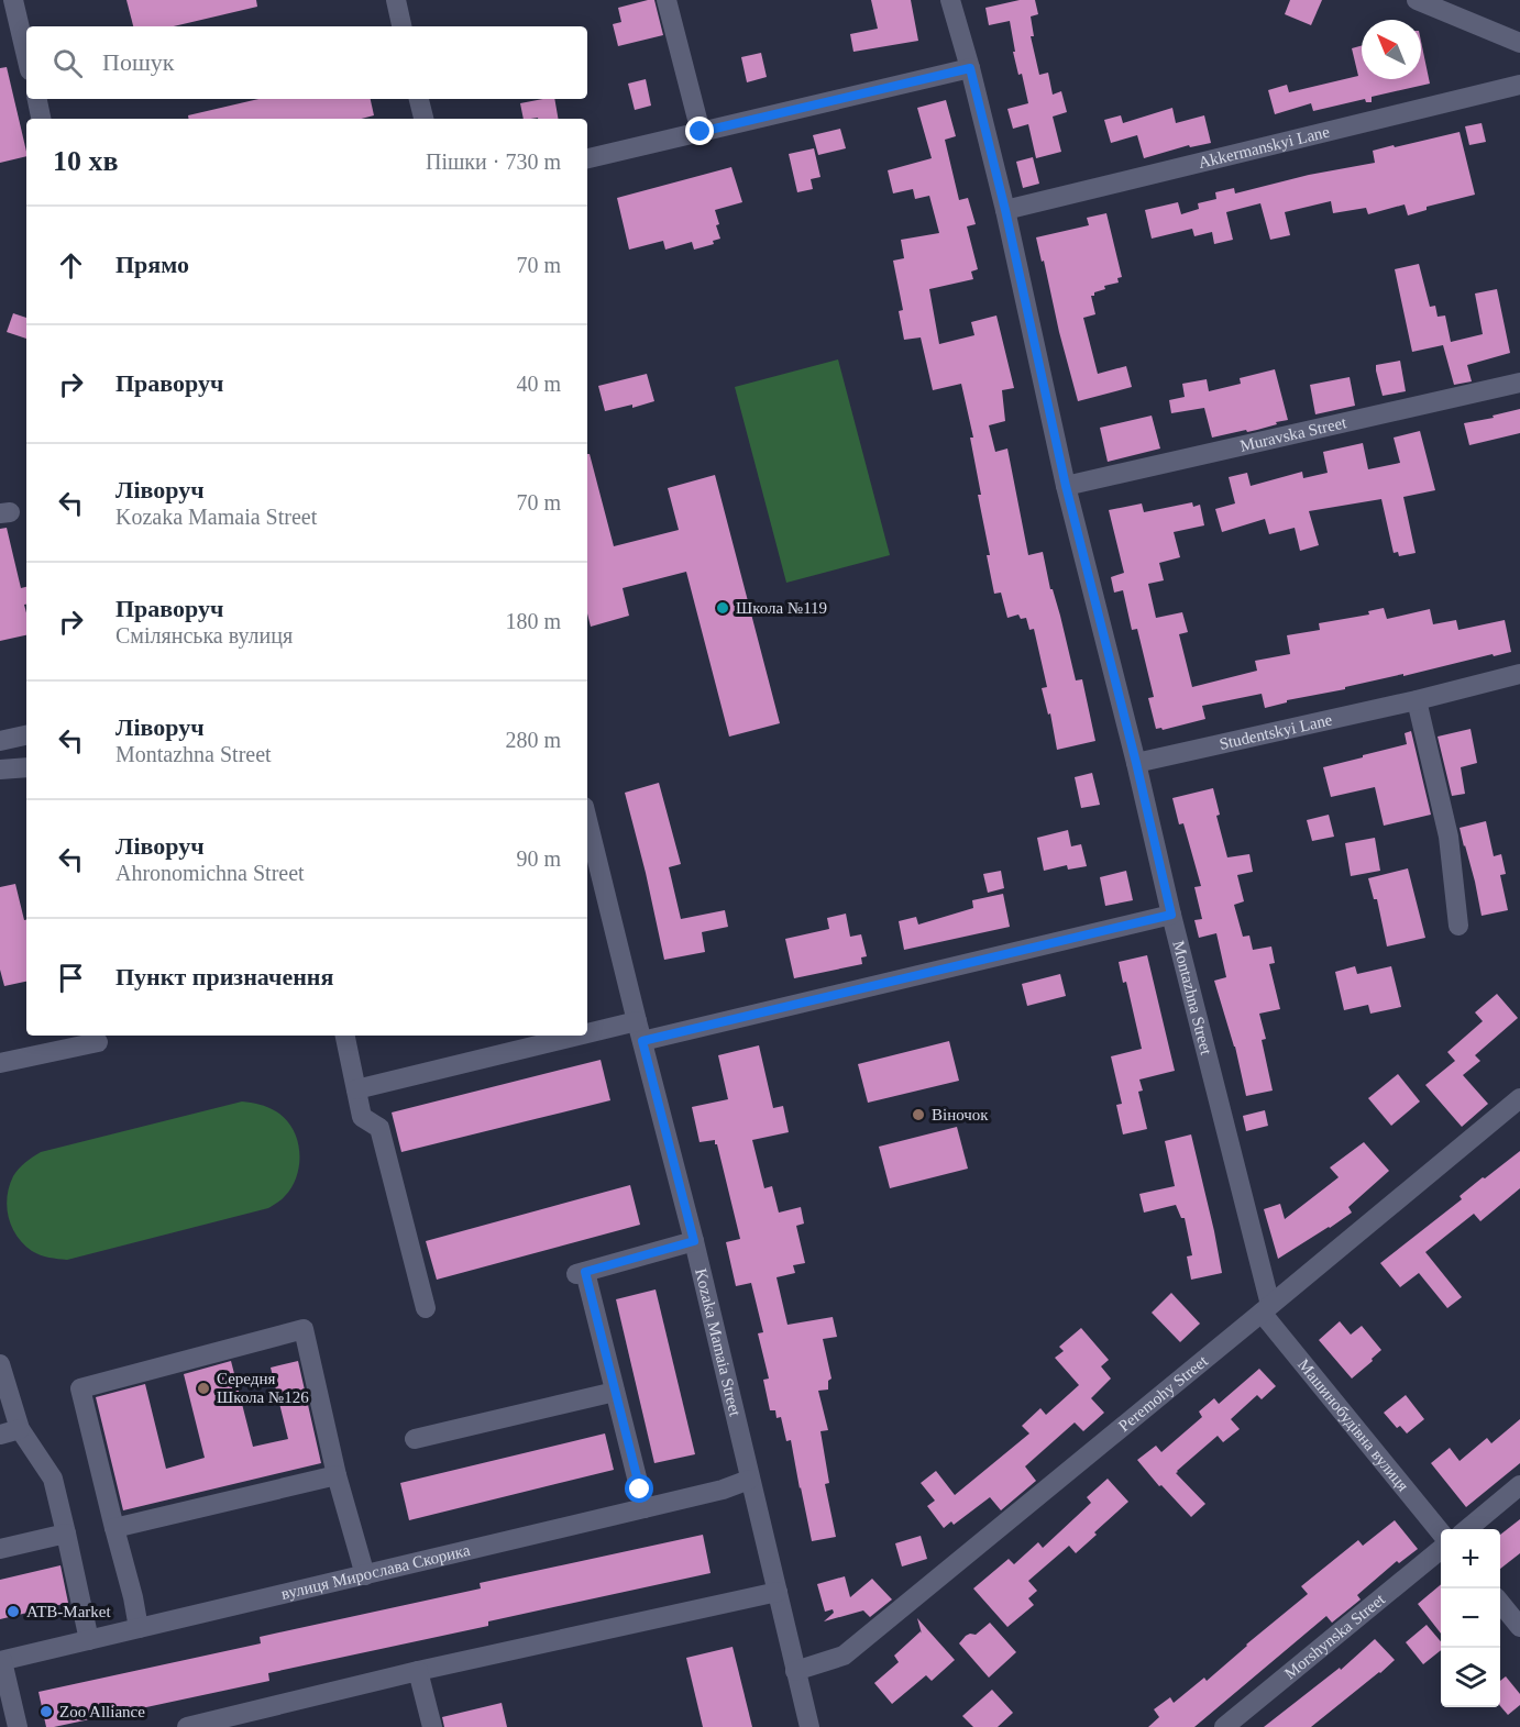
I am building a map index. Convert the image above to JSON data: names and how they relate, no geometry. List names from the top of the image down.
{
  "streets": {
    "street": [
      "Akkermanskyi Lane",
      "Muravska Street",
      "Studentskyi Lane",
      "Montazhna Street",
      "Kozaka Mamaia Street",
      "Peremohy Street",
      "Машинобудівна вулиця",
      "вулиця Мирослава Скорика",
      "Morshynska Street"
    ]
  },
  "crossings": [
    ["Akkermanskyi Lane", "Montazhna Street"],
    ["Muravska Street", "Montazhna Street"],
    ["Studentskyi Lane", "Montazhna Street"],
    ["Montazhna Street", "Peremohy Street"],
    ["Montazhna Street", "Машинобудівна вулиця"],
    ["Kozaka Mamaia Street", "Peremohy Street"],
    ["Kozaka Mamaia Street", "вулиця Мирослава Скорика"],
    ["Peremohy Street", "Машинобудівна вулиця"]
  ],
  "places": [
    "Школа №119",
    "Віночок",
    "Середня Школа №126",
    "ATB-Market",
    "Zoo Alliance"
  ],
  "north": "top left",
  "page": {
    "search": "Пошук",
    "heading": ["10 хв", "Пішки · 730 m"],
    "list": [
      ["Прямо", "70 m"],
      ["Праворуч", "40 m"],
      ["Ліворуч", "Kozaka Mamaia Street", "70 m"],
      ["Праворуч", "Смілянська вулиця", "180 m"],
      ["Ліворуч", "Montazhna Street", "280 m"],
      ["Ліворуч", "Ahronomichna Street", "90 m"],
      "Пункт призначення"
    ],
    "map_buttons": ["+", "−"]
  }
}
